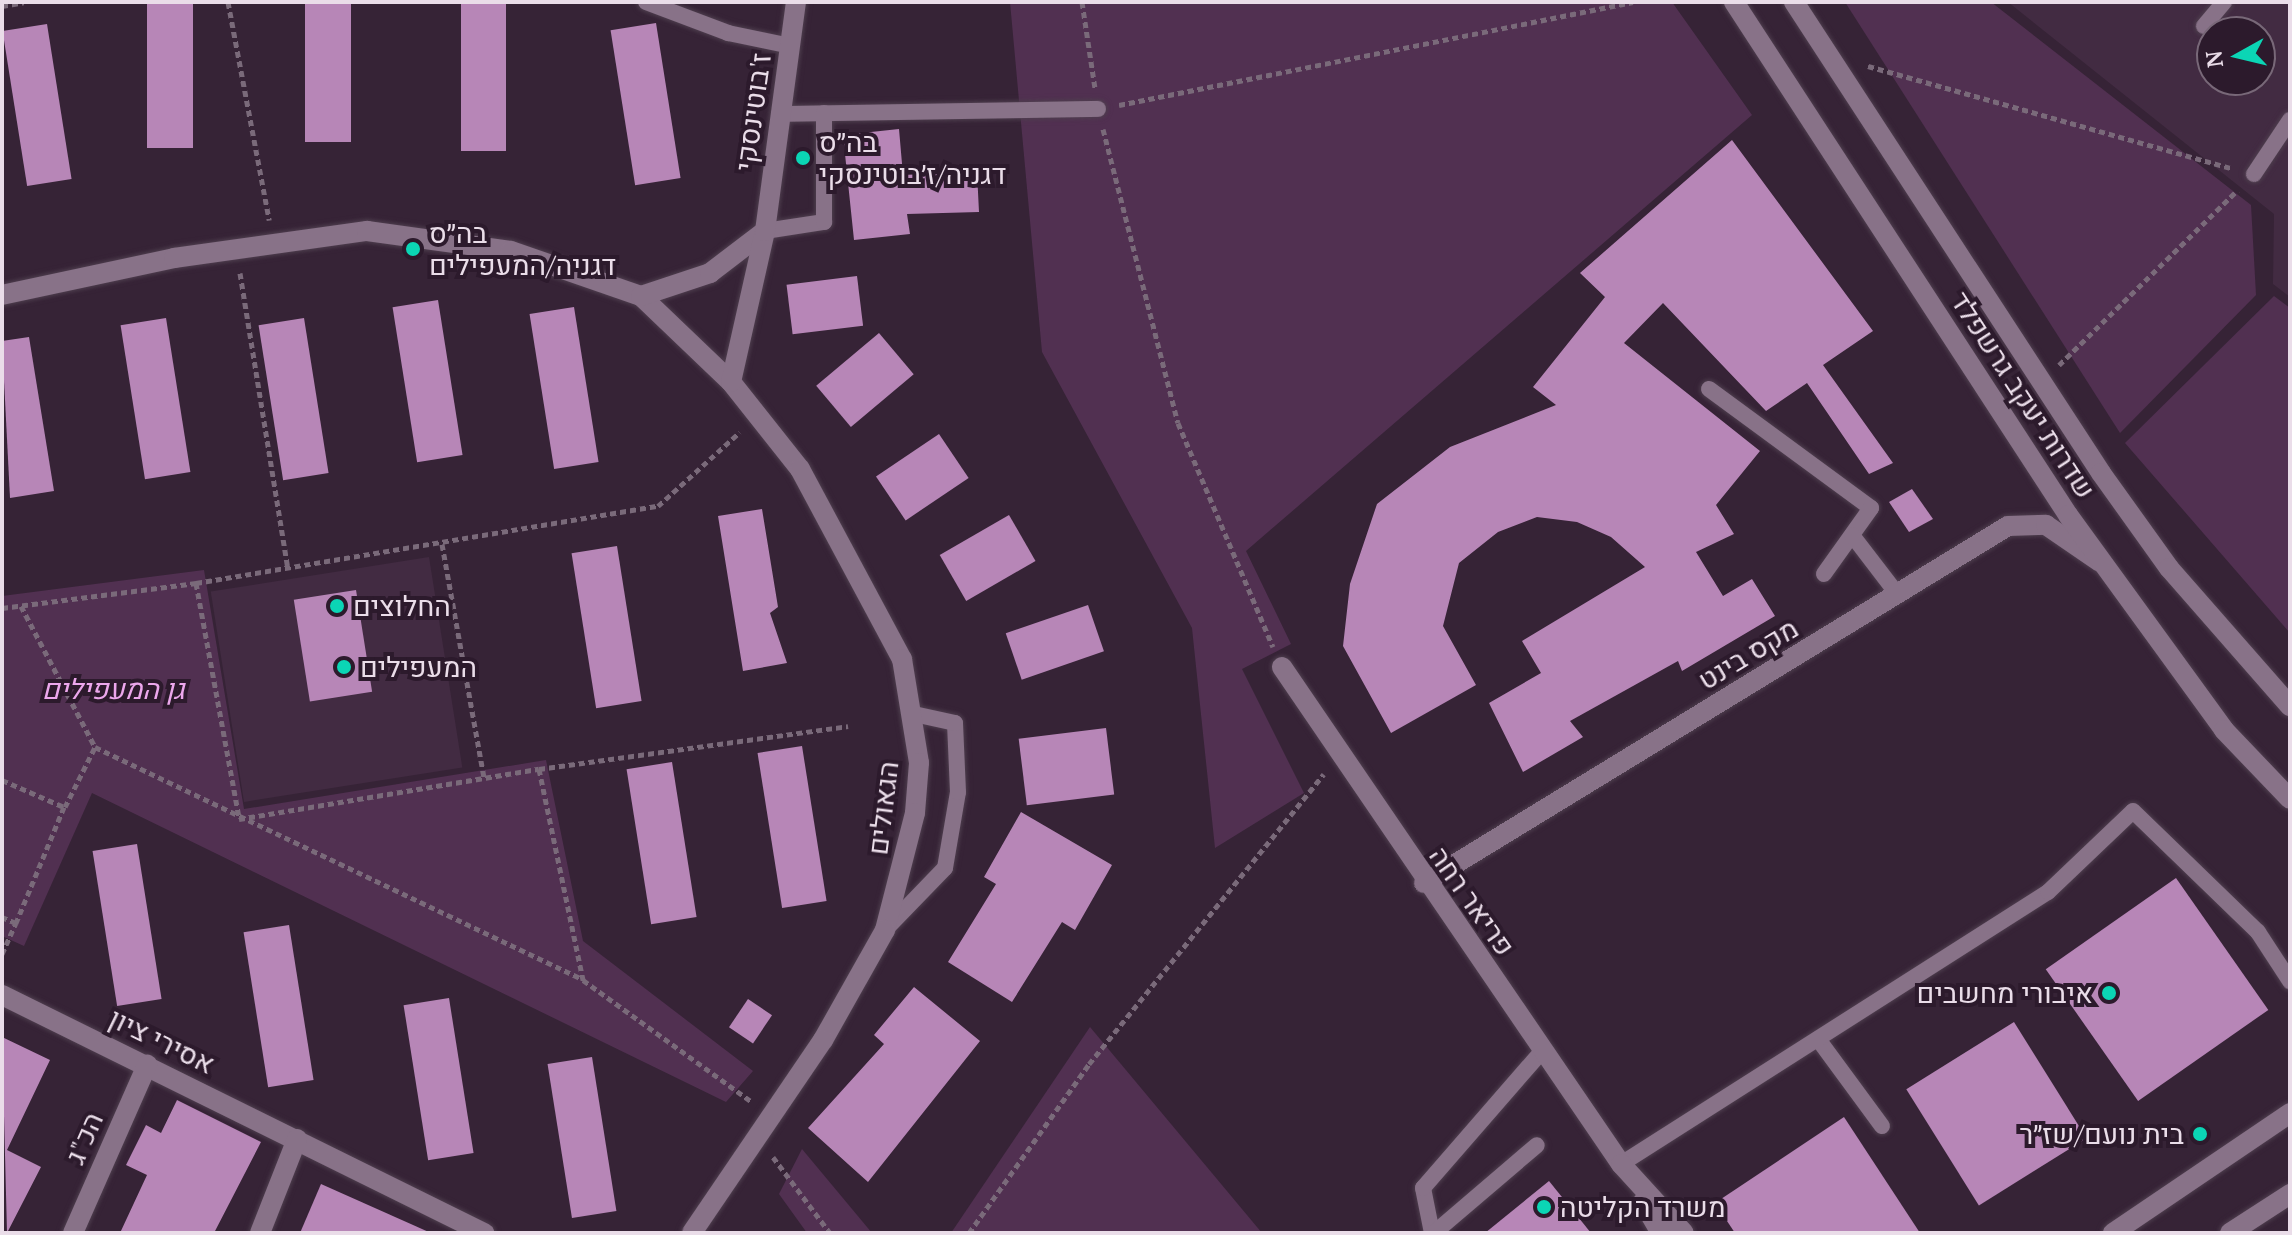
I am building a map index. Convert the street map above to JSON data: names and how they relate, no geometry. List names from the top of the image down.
{
  "streets": {
    "street": [
      "ז'בוטינסקי",
      "שדרות יעקב גרשפלד",
      "מקס בינט",
      "הגאולים",
      "פריאר רחה",
      "אסירי ציון",
      "הכ\"ג"
    ]
  },
  "crossings": [
    ["ז'בוטינסקי", "הגאולים"],
    ["שדרות יעקב גרשפלד", "מקס בינט"],
    ["מקס בינט", "פריאר רחה"],
    ["אסירי ציון", "הכ\"ג"]
  ],
  "parks": ["גן המעפילים"],
  "places": [
    "בה״ס דגניה/ז׳בוטינסקי",
    "בה״ס דגניה/המעפילים",
    "החלוצים",
    "המעפילים",
    "איבורי מחשבים",
    "בית נועם/שז״ר",
    "משרד הקליטה"
  ],
  "north": "left"
}
